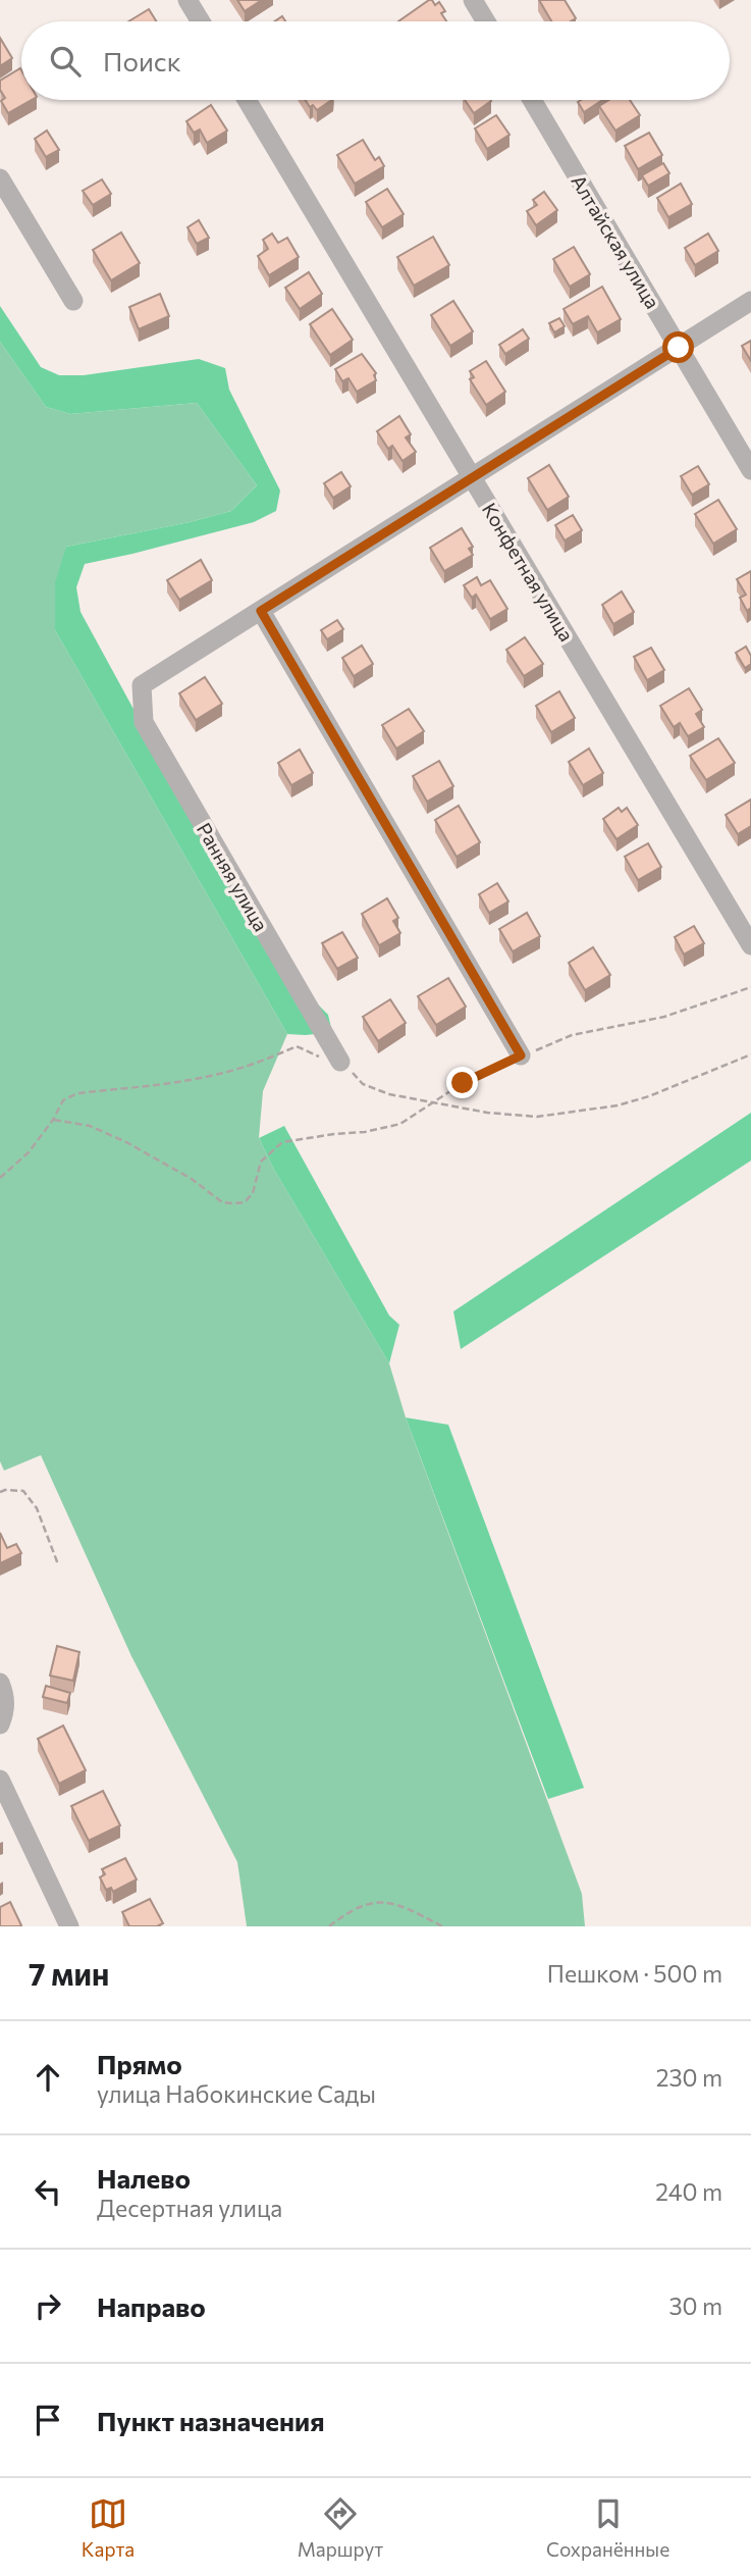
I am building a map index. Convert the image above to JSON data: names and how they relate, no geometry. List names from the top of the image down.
{
  "streets": {
    "street": ["Алтайская улица", "Конфетная улица", "Ранняя улица"]
  },
  "page": {
    "search": "Поиск",
    "heading": ["7 мин", "Пешком · 500 m"],
    "list": [
      ["Прямо", "улица Набокинские Сады", "230 m"],
      ["Налево", "Десертная улица", "240 m"],
      ["Направо", "30 m"],
      "Пункт назначения"
    ],
    "nav": ["Карта", "Маршрут", "Сохранённые"]
  }
}
